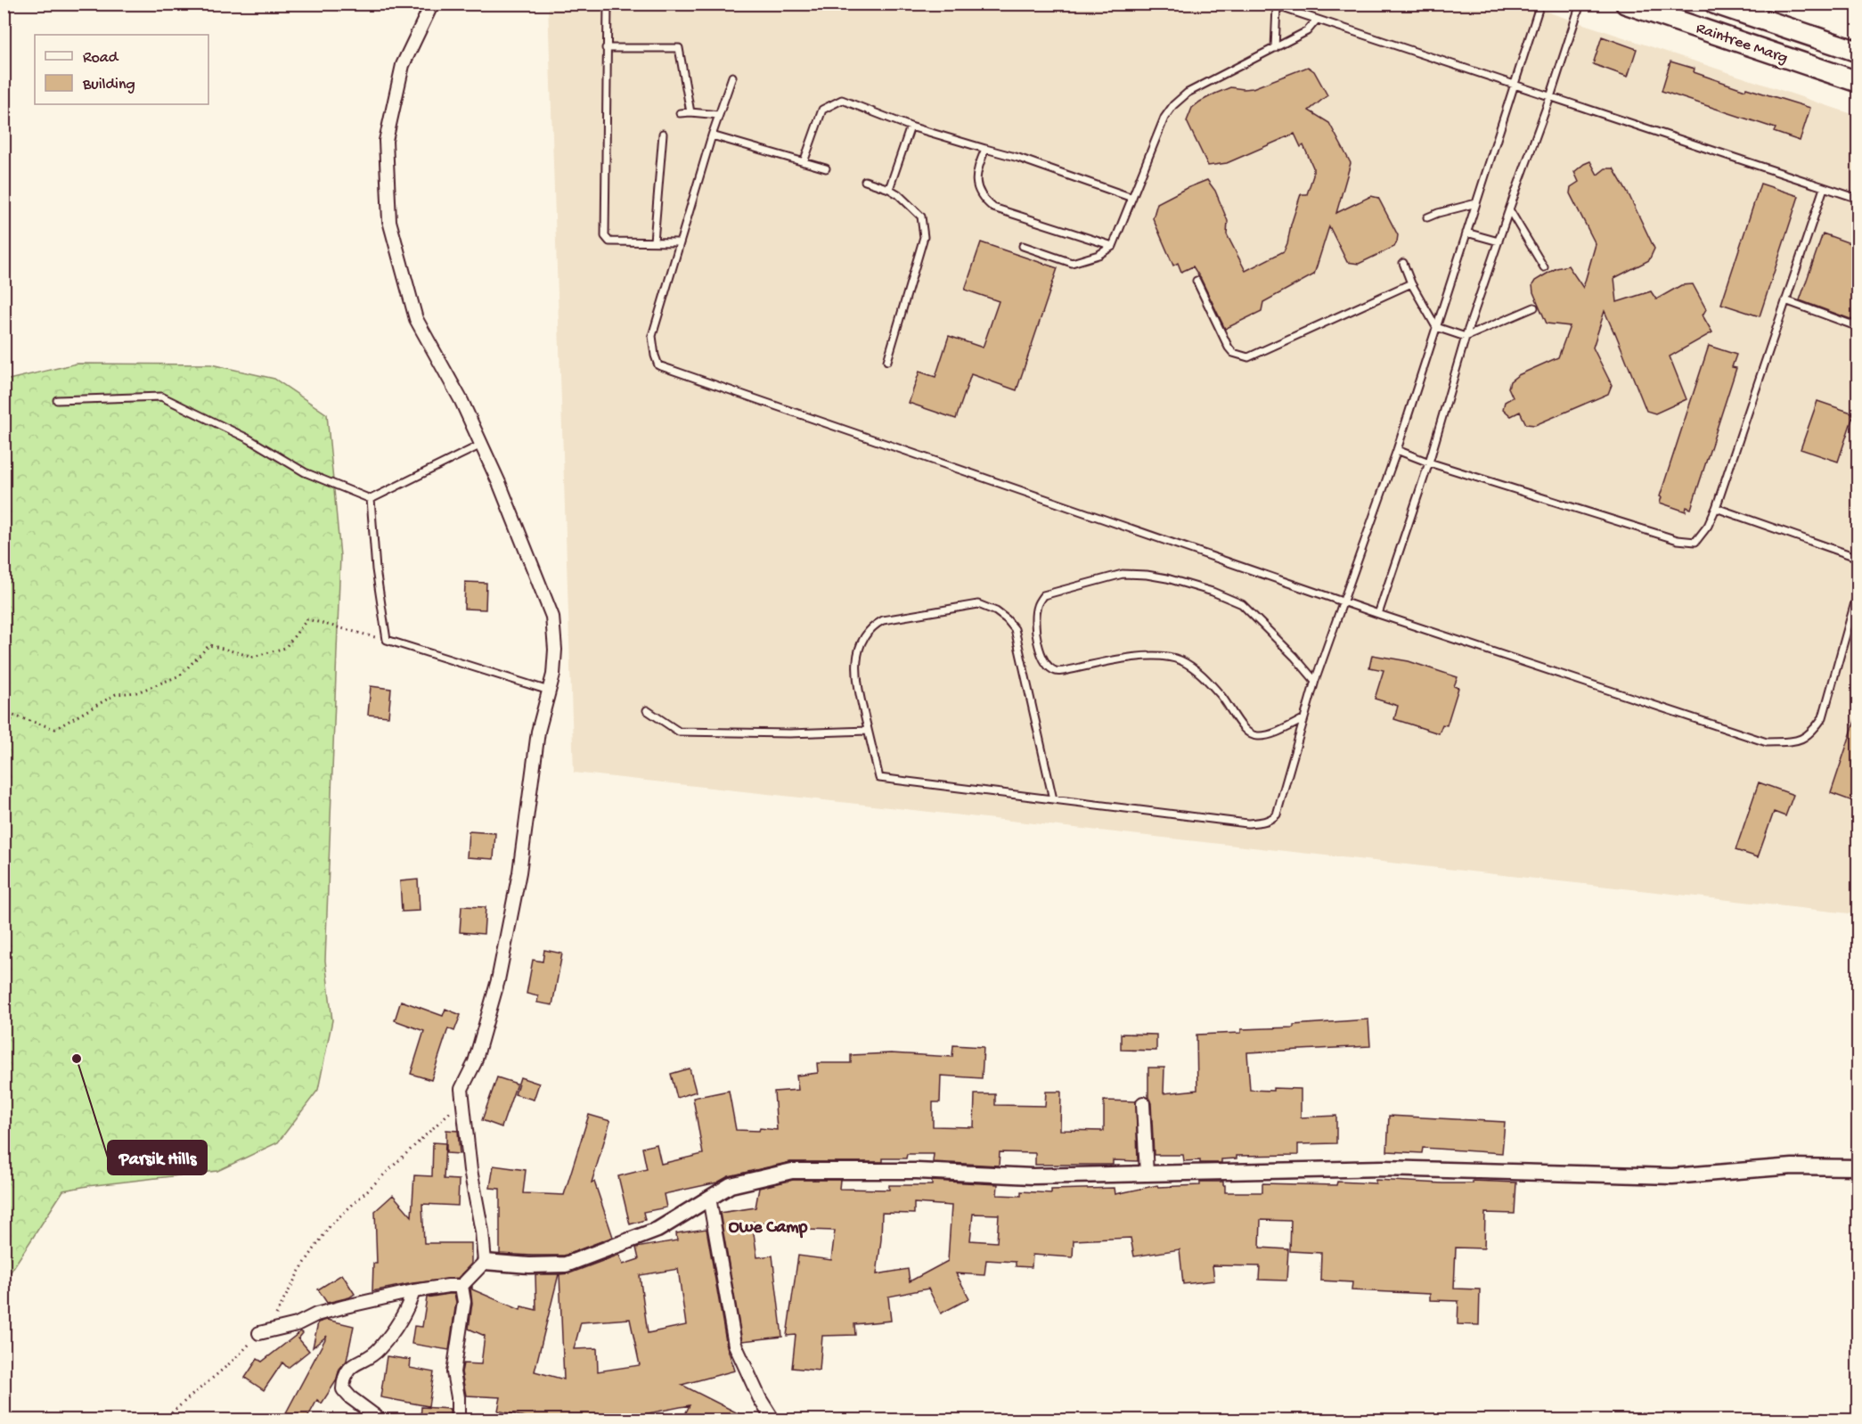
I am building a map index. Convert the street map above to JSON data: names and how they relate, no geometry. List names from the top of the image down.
{
  "streets": {
    "main road": ["Raintree Marg"]
  },
  "districts": ["Owe Camp"],
  "places": ["Parsik Hills"],
  "legend": ["Road", "Building"]
}
